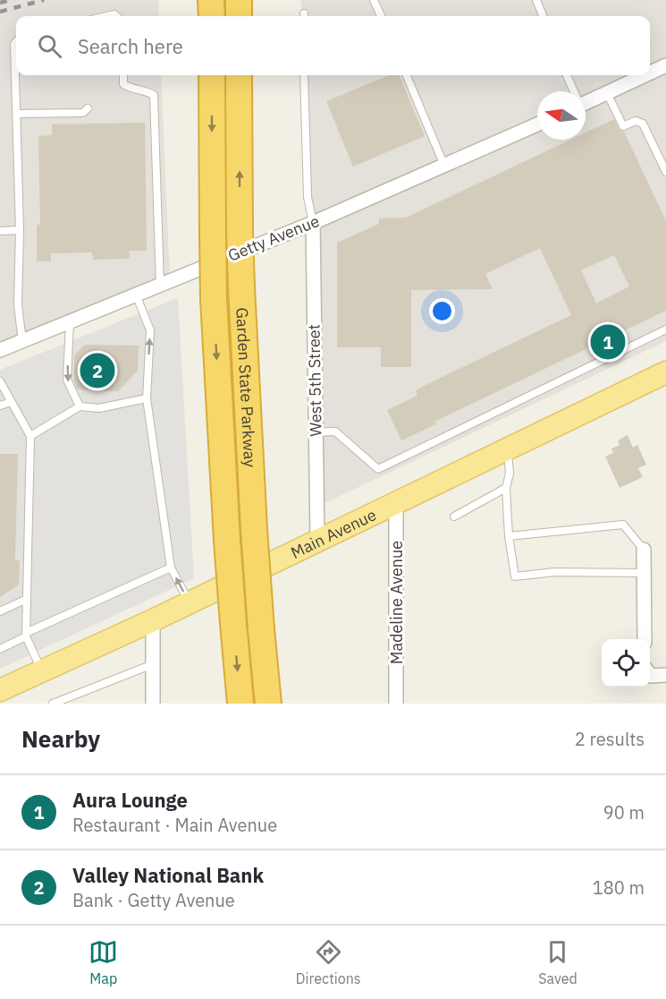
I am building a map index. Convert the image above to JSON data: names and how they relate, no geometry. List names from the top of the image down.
{
  "streets": {
    "highway": ["Garden State Parkway"],
    "main road": ["Main Avenue"],
    "street": ["Getty Avenue", "West 5th Street", "Madeline Avenue"]
  },
  "crossings": [
    ["Getty Avenue", "West 5th Street"],
    ["West 5th Street", "Main Avenue"],
    ["Main Avenue", "Madeline Avenue"]
  ],
  "north": "left",
  "page": {
    "search": "Search here",
    "pins": ["1", "2"],
    "heading": ["Nearby", "2 results"],
    "list": [
      {
        "mark": "1",
        "name": "Aura Lounge",
        "note": "Restaurant · Main Avenue",
        "value": "90 m"
      },
      {
        "mark": "2",
        "name": "Valley National Bank",
        "note": "Bank · Getty Avenue",
        "value": "180 m"
      }
    ],
    "nav": ["Map", "Directions", "Saved"]
  }
}
